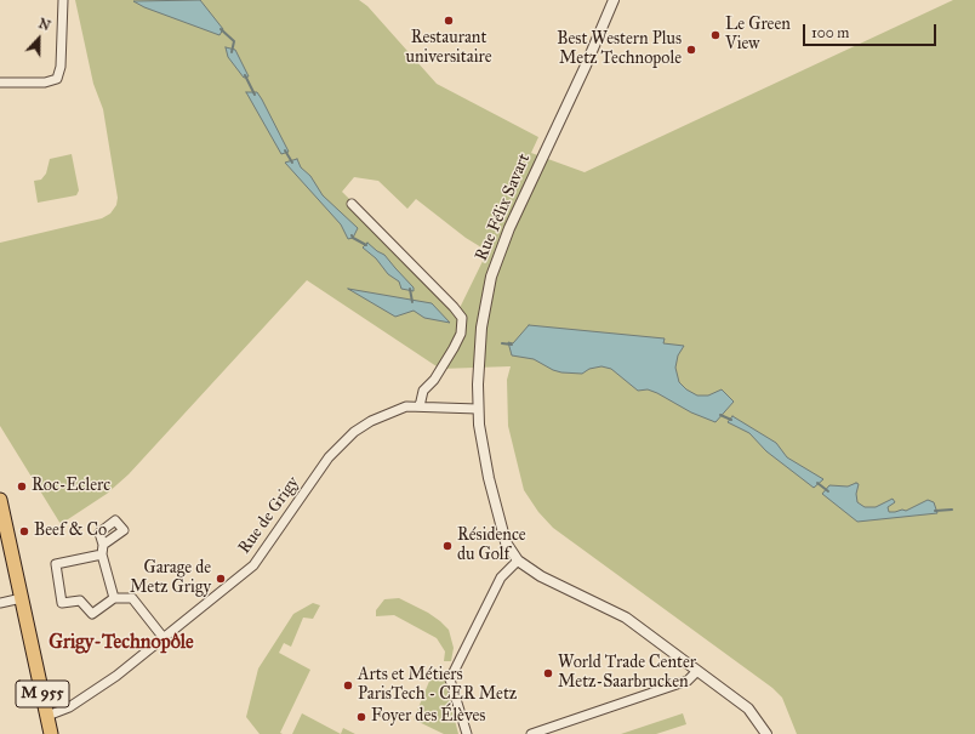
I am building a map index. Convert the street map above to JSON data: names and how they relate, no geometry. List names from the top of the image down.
{
  "streets": {
    "main road": ["M 955"],
    "street": ["Rue Félix Savart", "Rue de Grigy"]
  },
  "crossings": [
    ["Rue Félix Savart", "Rue de Grigy"],
    ["Rue de Grigy", "M 955"]
  ],
  "districts": ["Grigy-Technopôle"],
  "places": [
    "Restaurant universitaire",
    "Le Green View",
    "Best Western Plus Metz Technopole",
    "Roc-Eclerc",
    "Beef & Co",
    "Résidence du Golf",
    "Garage de Metz Grigy",
    "World Trade Center Metz-Saarbrucken",
    "Arts et Métiers ParisTech - CER Metz",
    "Foyer des Élèves"
  ],
  "scale_bar": "100 m",
  "north": "top"
}
